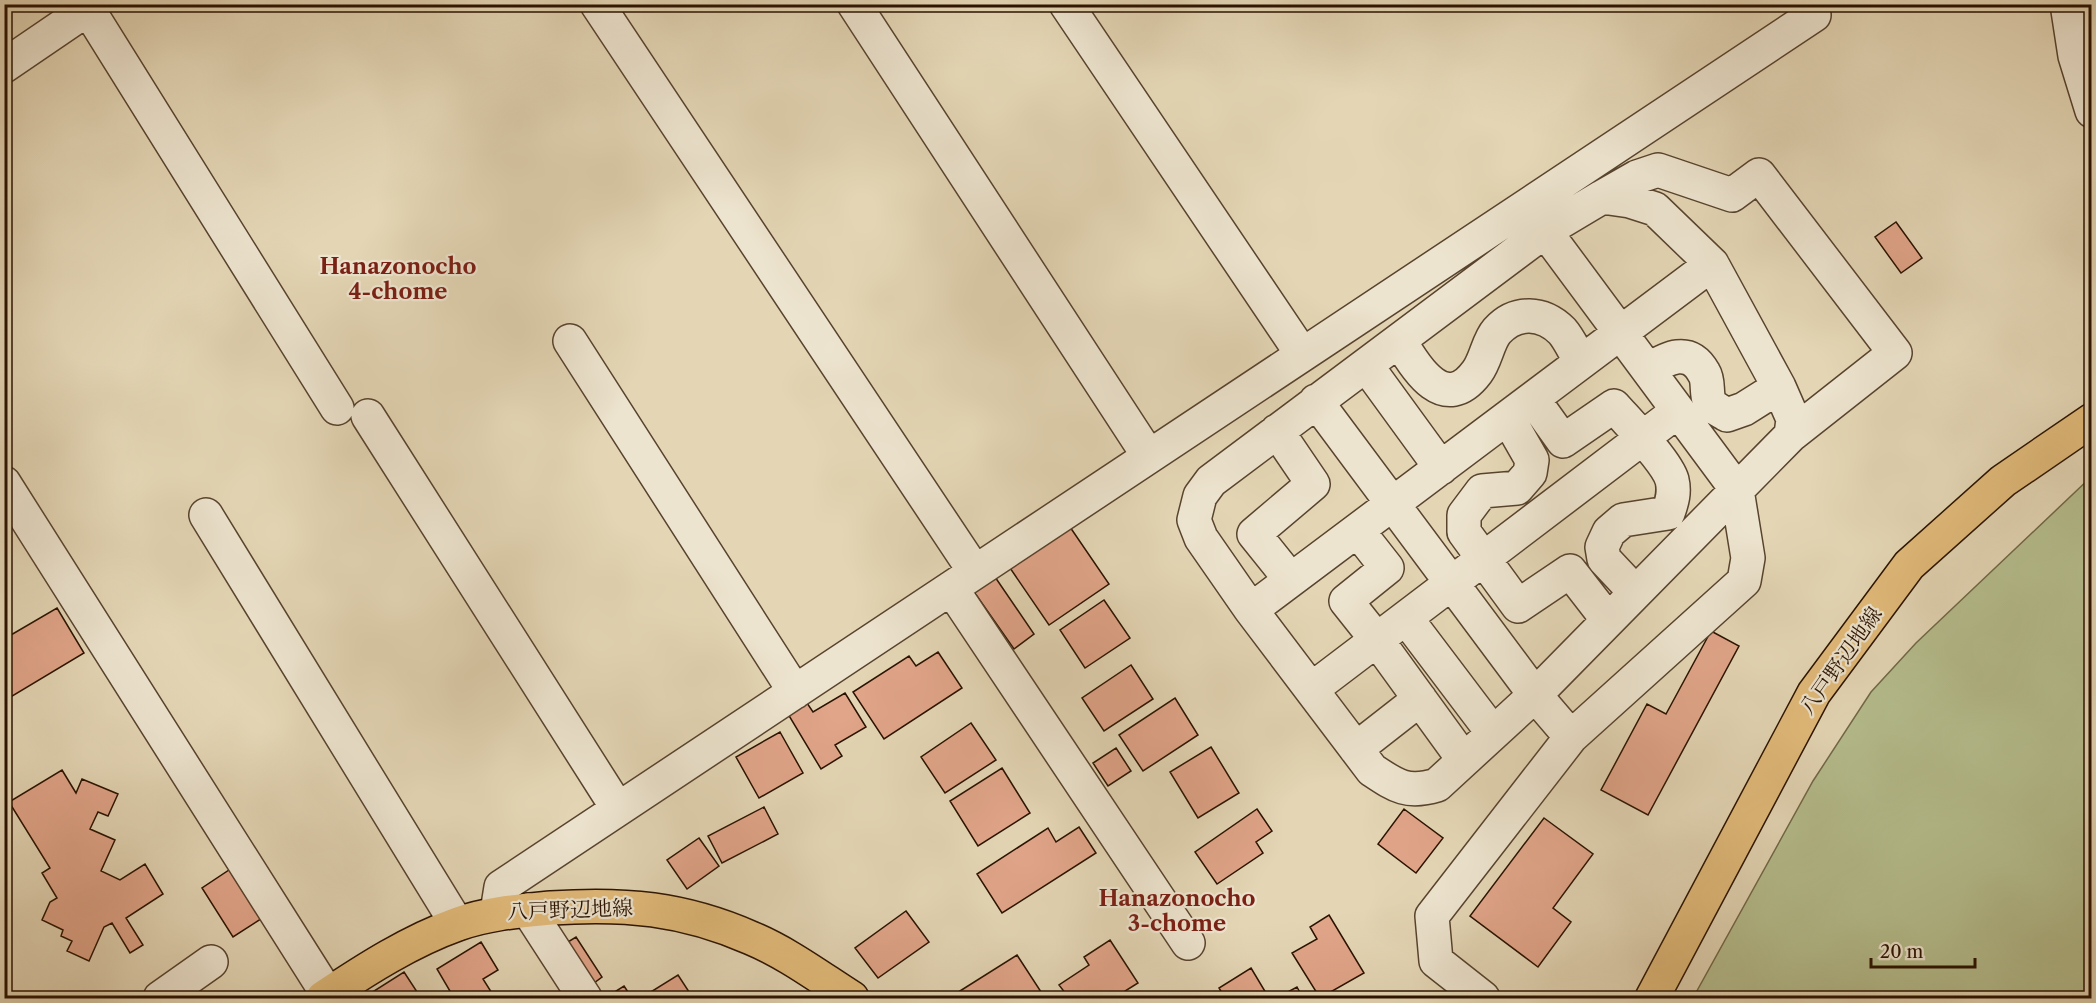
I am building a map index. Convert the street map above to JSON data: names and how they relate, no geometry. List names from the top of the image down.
{
  "streets": {
    "main road": ["八戸野辺地線"]
  },
  "districts": ["Hanazonocho 4-chome", "Hanazonocho 3-chome"],
  "scale_bar": "20 m"
}
